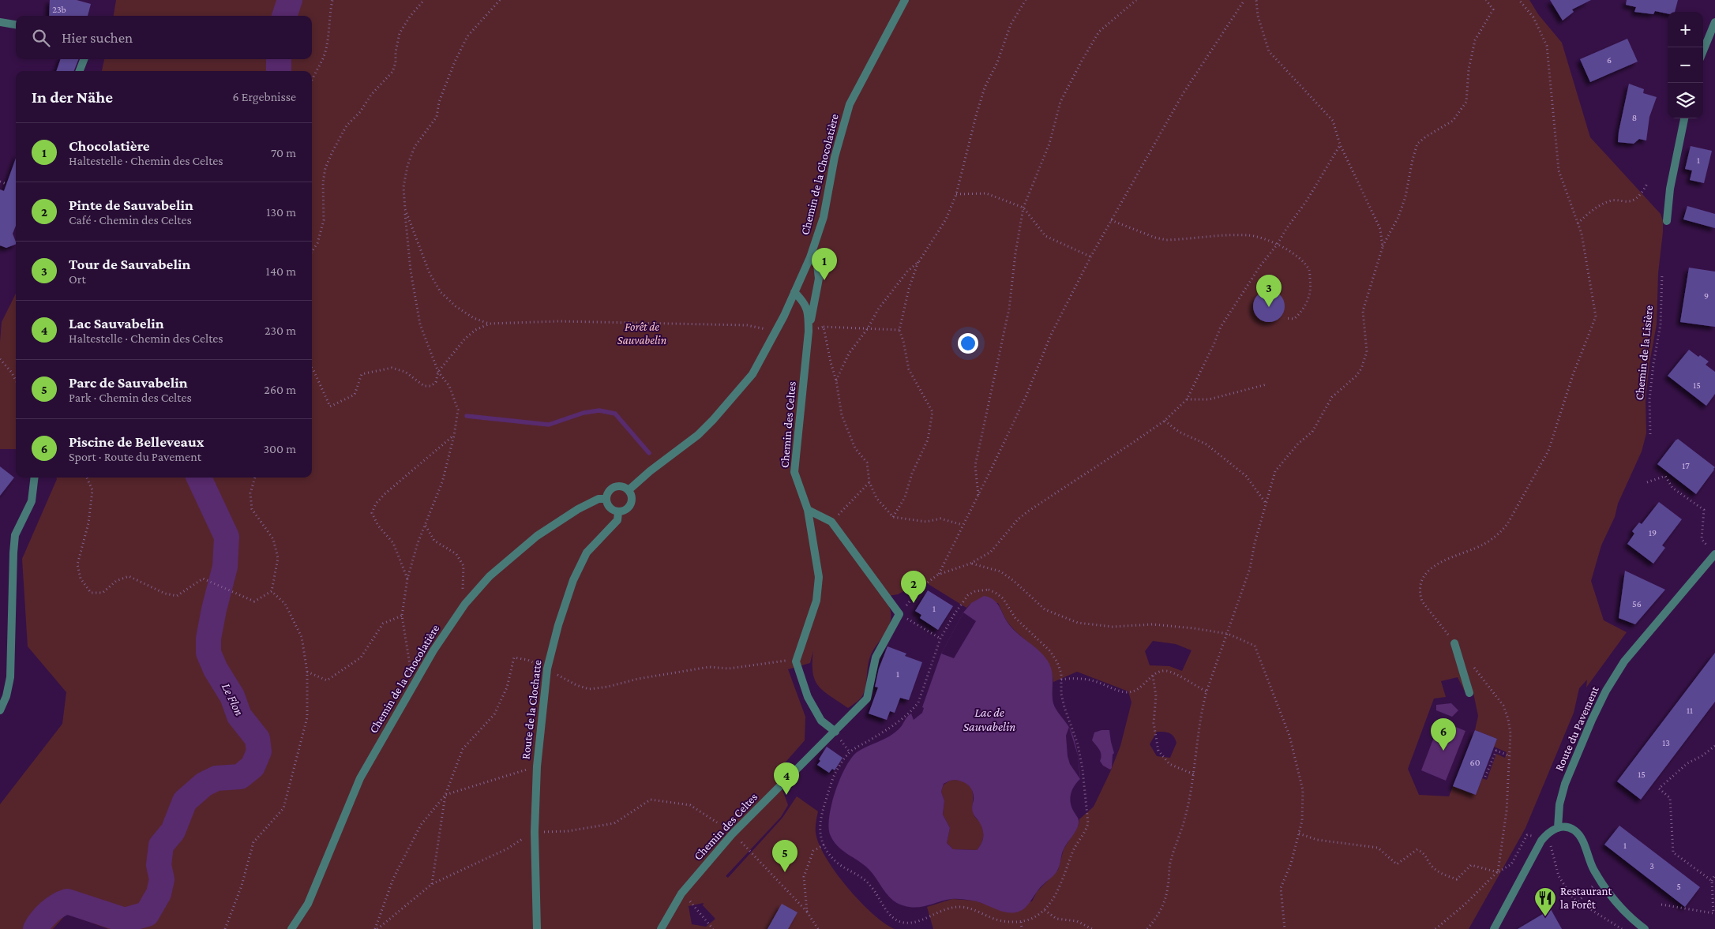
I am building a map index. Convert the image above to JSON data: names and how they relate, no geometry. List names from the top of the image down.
{
  "streets": {
    "street": [
      "Chemin de la Chocolatière",
      "Chemin des Celtes",
      "Route de la Clochatte",
      "Route du Pavement"
    ],
    "path": ["Chemin de la Lisière"]
  },
  "crossings": [
    ["Chemin de la Chocolatière", "Chemin des Celtes"],
    ["Chemin de la Chocolatière", "Route de la Clochatte"]
  ],
  "water": ["Le Flon", "Lac de Sauvabelin"],
  "parks": ["Forêt de Sauvabelin"],
  "places": {
    "restaurant": ["Restaurant la Forêt"]
  },
  "house_numbers": [
    "23b",
    "6",
    "8",
    "1",
    "9",
    "15",
    "17",
    "19",
    "56",
    "1",
    "1",
    "11",
    "13",
    "60",
    "15",
    "1",
    "3",
    "5"
  ],
  "page": {
    "map_buttons": ["+", "−"],
    "search": "Hier suchen",
    "heading": ["In der Nähe", "6 Ergebnisse"],
    "list": [
      {
        "mark": "1",
        "name": "Chocolatière",
        "note": "Haltestelle · Chemin des Celtes",
        "value": "70 m"
      },
      {
        "mark": "2",
        "name": "Pinte de Sauvabelin",
        "note": "Café · Chemin des Celtes",
        "value": "130 m"
      },
      {
        "mark": "3",
        "name": "Tour de Sauvabelin",
        "note": "Ort",
        "value": "140 m"
      },
      {
        "mark": "4",
        "name": "Lac Sauvabelin",
        "note": "Haltestelle · Chemin des Celtes",
        "value": "230 m"
      },
      {
        "mark": "5",
        "name": "Parc de Sauvabelin",
        "note": "Park · Chemin des Celtes",
        "value": "260 m"
      },
      {
        "mark": "6",
        "name": "Piscine de Belleveaux",
        "note": "Sport · Route du Pavement",
        "value": "300 m"
      }
    ],
    "pins": [
      "1",
      "3",
      "2",
      "6",
      "4",
      "5"
    ]
  }
}
